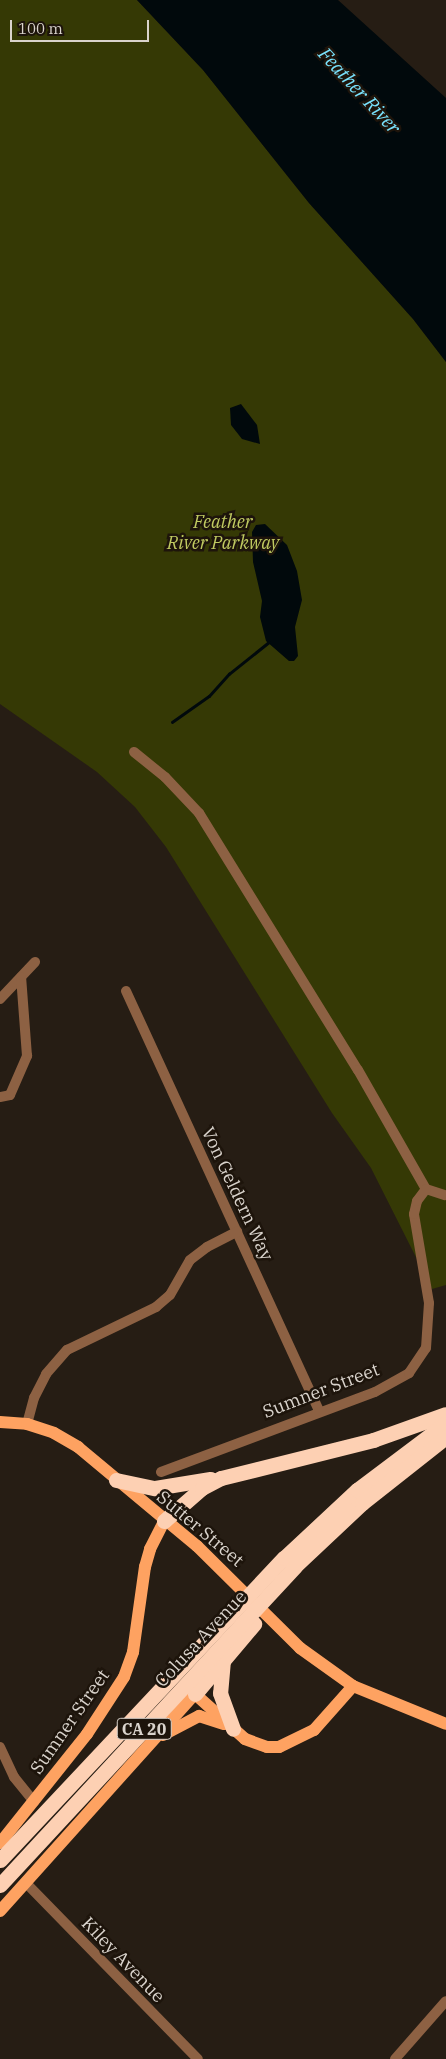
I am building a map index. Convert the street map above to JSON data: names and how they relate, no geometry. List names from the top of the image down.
{
  "streets": {
    "highway": ["Colusa Avenue", "CA 20"],
    "main road": ["Sumner Street", "Sutter Street"],
    "street": ["Von Geldern Way", "Kiley Avenue"]
  },
  "crossings": [
    ["Von Geldern Way", "Sumner Street"],
    ["Sumner Street", "Sutter Street"],
    ["Colusa Avenue", "Kiley Avenue"]
  ],
  "water": ["Feather River"],
  "parks": ["Feather River Parkway"],
  "scale_bar": "100 m"
}
